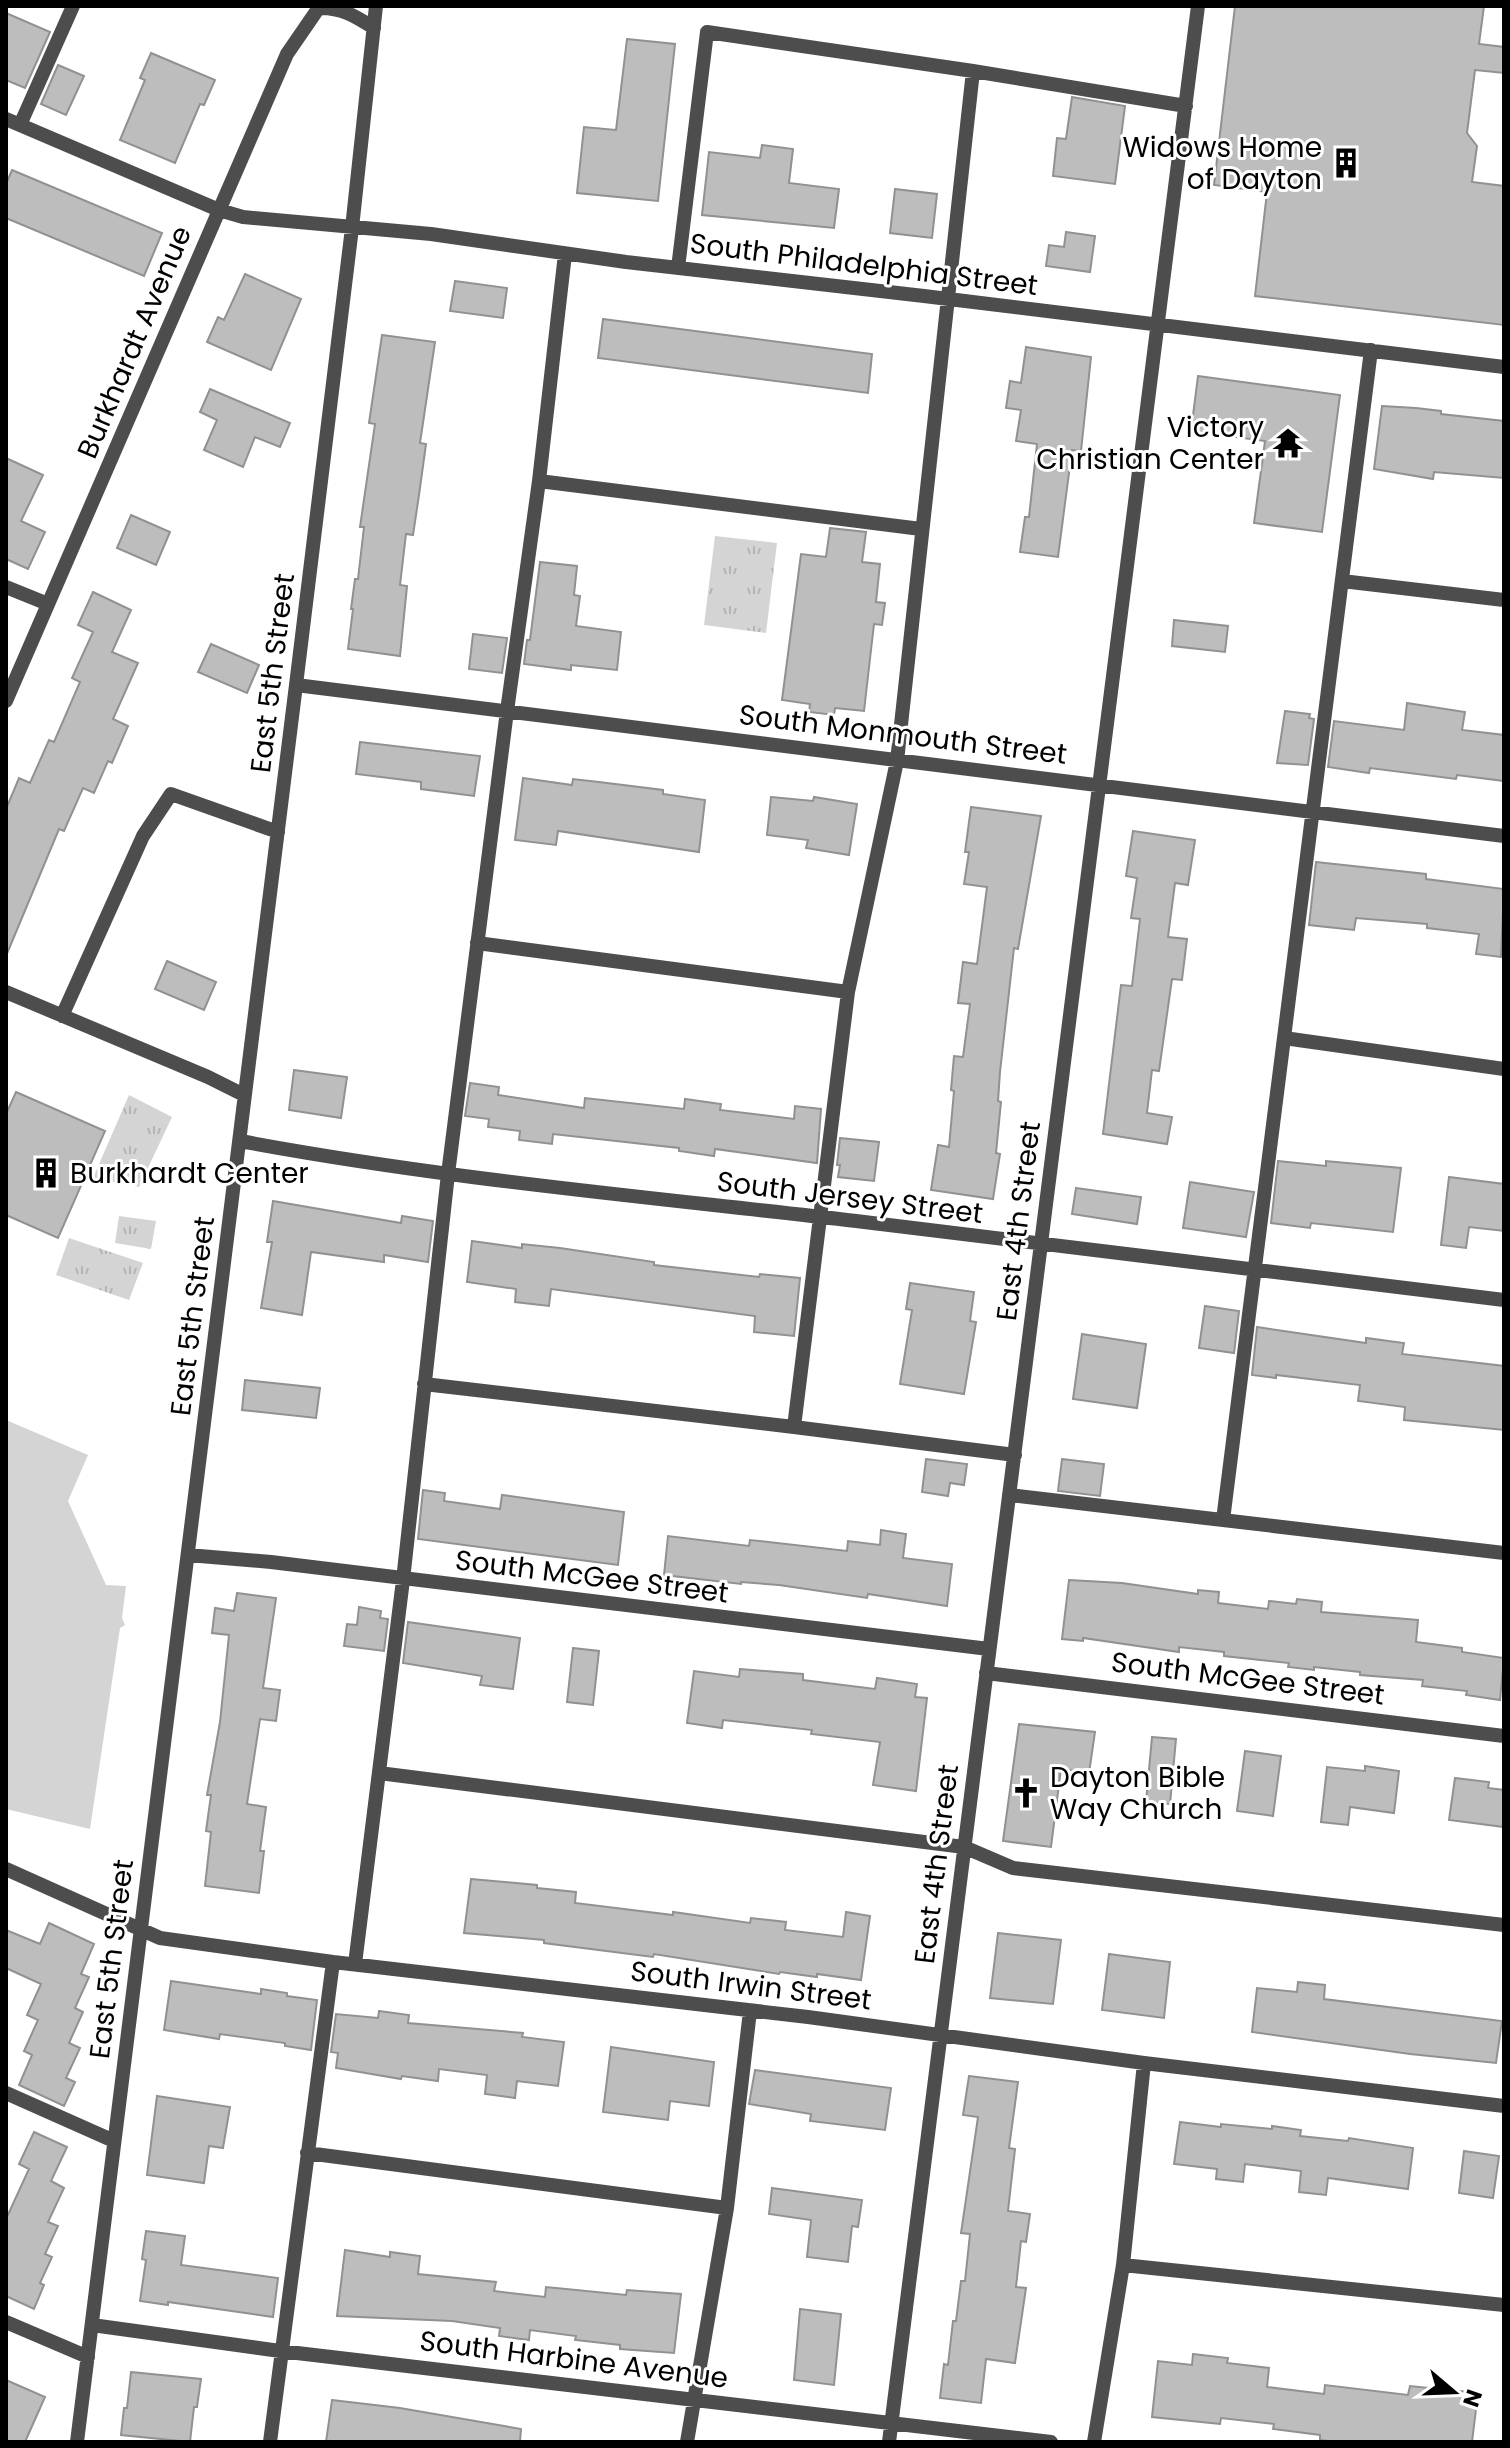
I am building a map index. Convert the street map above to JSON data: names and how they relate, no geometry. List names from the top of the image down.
{
  "streets": {
    "street": [
      "South Philadelphia Street",
      "Burkhardt Avenue",
      "East 5th Street",
      "South Monmouth Street",
      "South Jersey Street",
      "East 4th Street",
      "South McGee Street",
      "South Irwin Street",
      "South Harbine Avenue"
    ]
  },
  "crossings": [
    ["South Philadelphia Street", "Burkhardt Avenue"],
    ["South Philadelphia Street", "East 5th Street"],
    ["South Philadelphia Street", "East 4th Street"],
    ["East 5th Street", "South Monmouth Street"],
    ["East 5th Street", "South Jersey Street"],
    ["East 5th Street", "South McGee Street"],
    ["East 5th Street", "South Irwin Street"],
    ["East 5th Street", "South Harbine Avenue"],
    ["South Monmouth Street", "East 4th Street"],
    ["South Jersey Street", "East 4th Street"],
    ["East 4th Street", "South McGee Street"],
    ["East 4th Street", "South Irwin Street"],
    ["East 4th Street", "South Harbine Avenue"]
  ],
  "places": {
    "building": ["Widows Home of Dayton", "Burkhardt Center"],
    "temple": ["Victory Christian Center"],
    "church": ["Dayton Bible Way Church"]
  },
  "north": "right"
}
